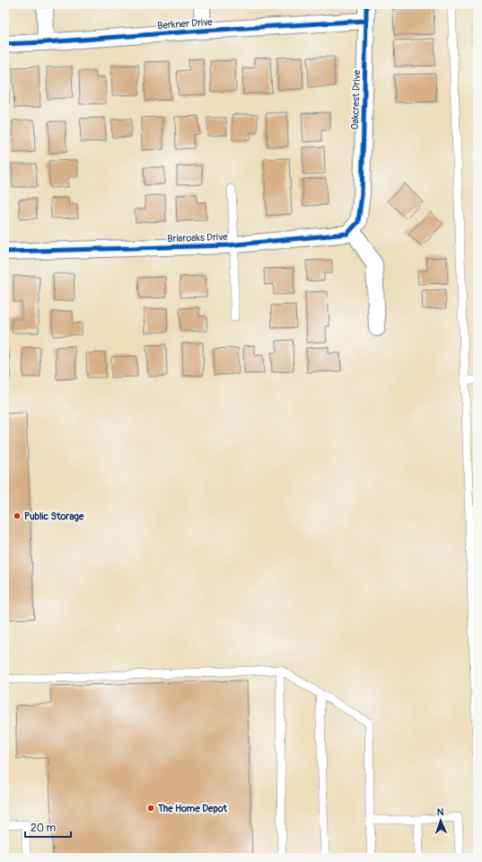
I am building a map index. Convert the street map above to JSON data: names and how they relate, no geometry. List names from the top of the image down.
{
  "streets": {
    "street": ["Berkner Drive", "Oakcrest Drive", "Briaroaks Drive"]
  },
  "crossings": [
    ["Berkner Drive", "Oakcrest Drive"],
    ["Oakcrest Drive", "Briaroaks Drive"]
  ],
  "places": ["Public Storage", "The Home Depot"],
  "scale_bar": "20 m",
  "north": "top"
}
